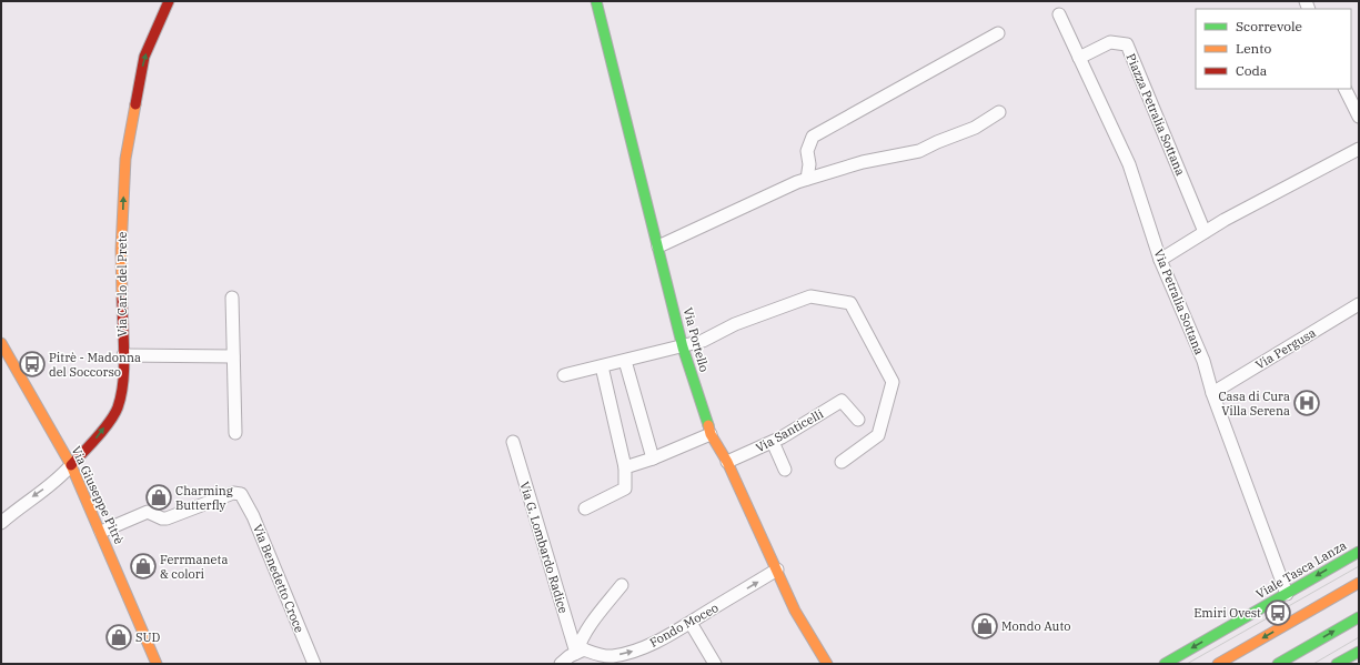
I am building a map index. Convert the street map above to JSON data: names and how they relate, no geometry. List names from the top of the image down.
{
  "streets": {
    "street": [
      "Piazza Petralia Sottana",
      "Via Carlo del Prete",
      "Via Petralia Sottana",
      "Via Portello",
      "Via Pergusa",
      "Via Santicelli",
      "Via Giuseppe Pitrè",
      "Via G. Lombardo Radice",
      "Viale Tasca Lanza",
      "Via Benedetto Croce",
      "Fondo Moceo"
    ]
  },
  "crossings": [
    ["Piazza Petralia Sottana", "Via Petralia Sottana"],
    ["Via Carlo del Prete", "Via Giuseppe Pitrè"],
    ["Via Petralia Sottana", "Via Pergusa"],
    ["Via Petralia Sottana", "Viale Tasca Lanza"],
    ["Via Portello", "Via Santicelli"],
    ["Via Portello", "Fondo Moceo"],
    ["Via Giuseppe Pitrè", "Via Benedetto Croce"],
    ["Via G. Lombardo Radice", "Fondo Moceo"]
  ],
  "one_way": ["Fondo Moceo"],
  "places": {
    "bus stop": ["Pitrè - Madonna del Soccorso", "Emiri Ovest"],
    "hospital": ["Casa di Cura Villa Serena"],
    "shop": [
      "Charming Butterfly",
      "Ferrmaneta & colori",
      "Mondo Auto",
      "SUD"
    ]
  },
  "legend": ["Scorrevole", "Lento", "Coda"]
}
